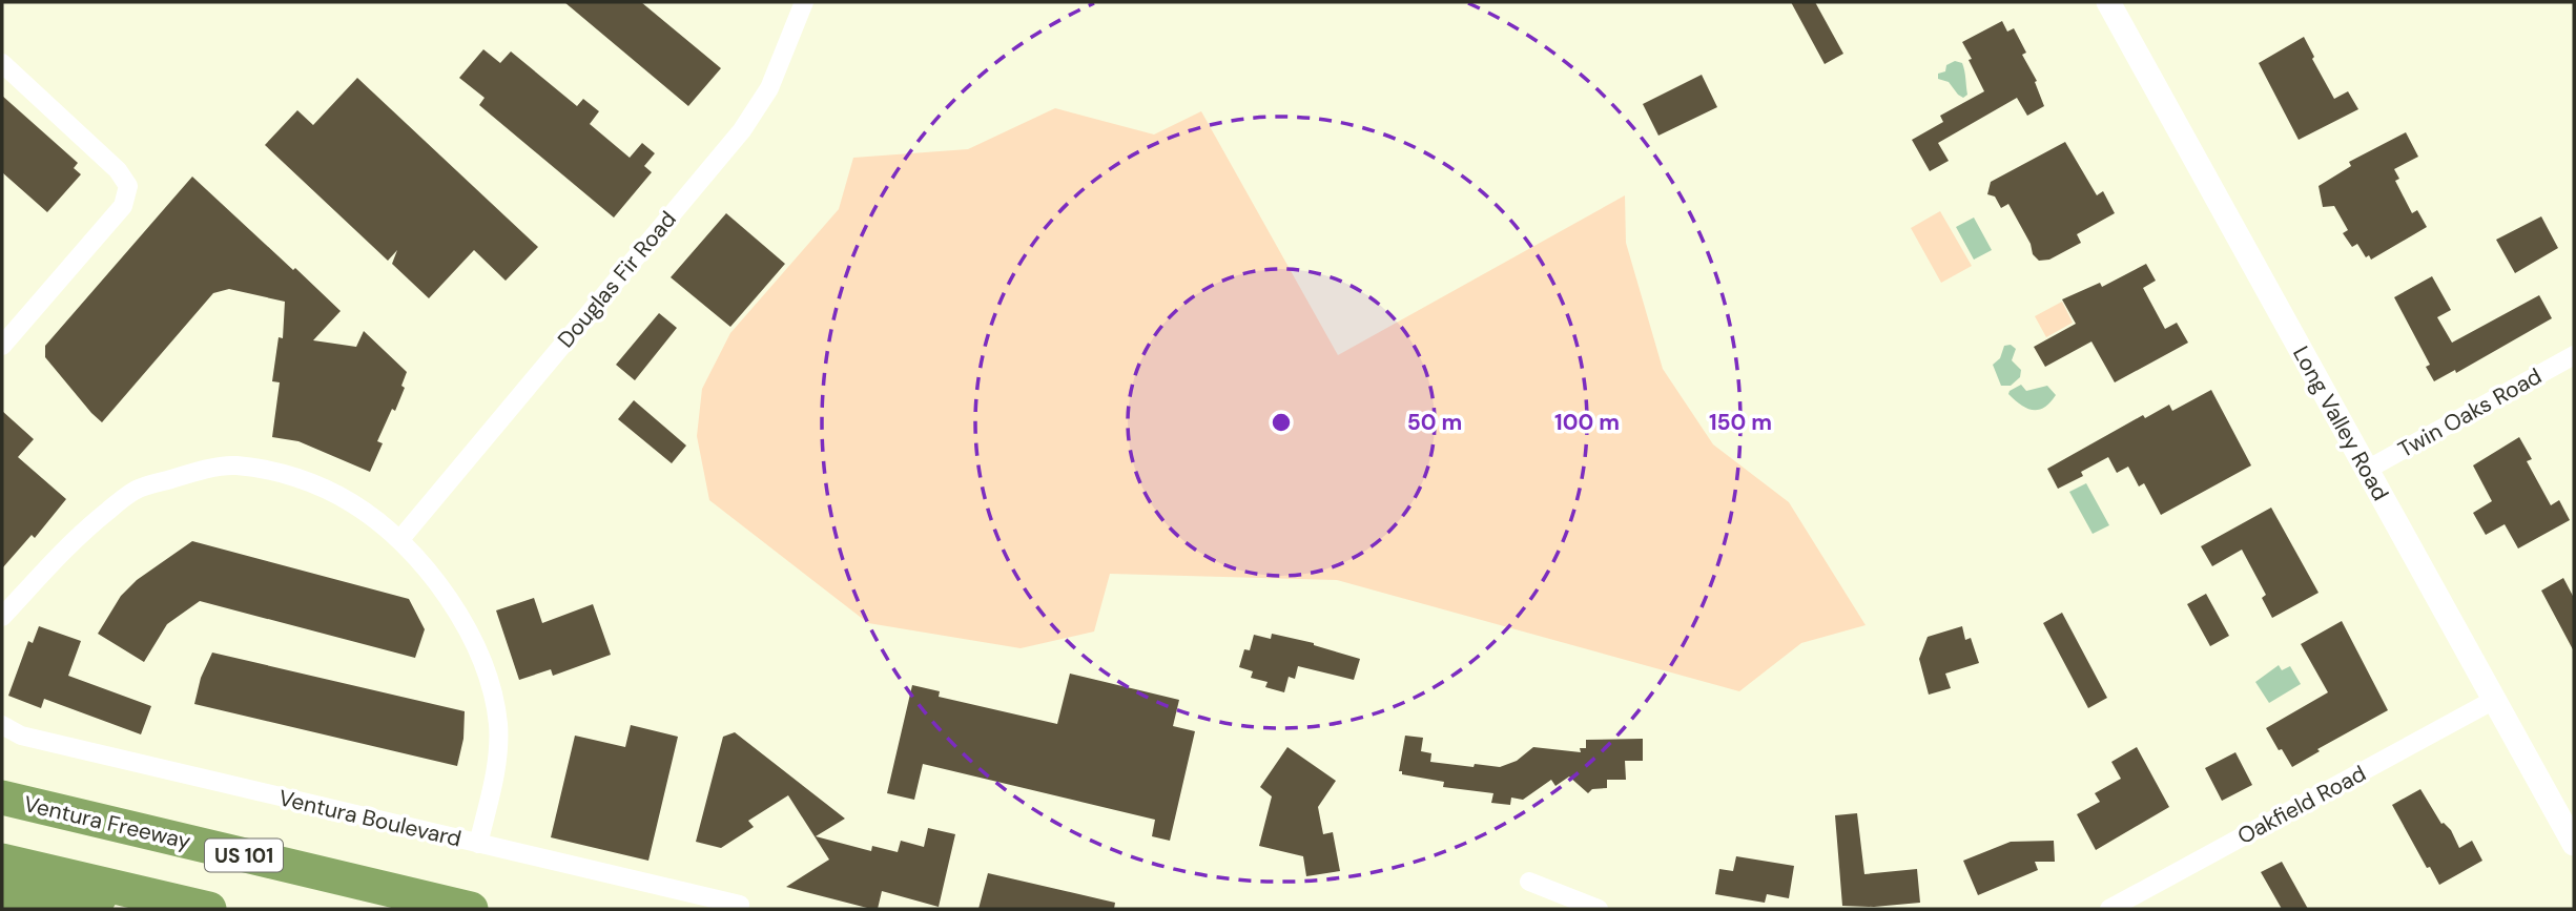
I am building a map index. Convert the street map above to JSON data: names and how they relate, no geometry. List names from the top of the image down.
{
  "streets": {
    "highway": ["Ventura Freeway", "US 101"],
    "street": [
      "Douglas Fir Road",
      "Twin Oaks Road",
      "Long Valley Road",
      "Oakfield Road",
      "Ventura Boulevard"
    ]
  },
  "crossings": [
    ["Twin Oaks Road", "Long Valley Road"],
    ["Long Valley Road", "Oakfield Road"]
  ],
  "rings": ["50 m", "100 m", "150 m"]
}
